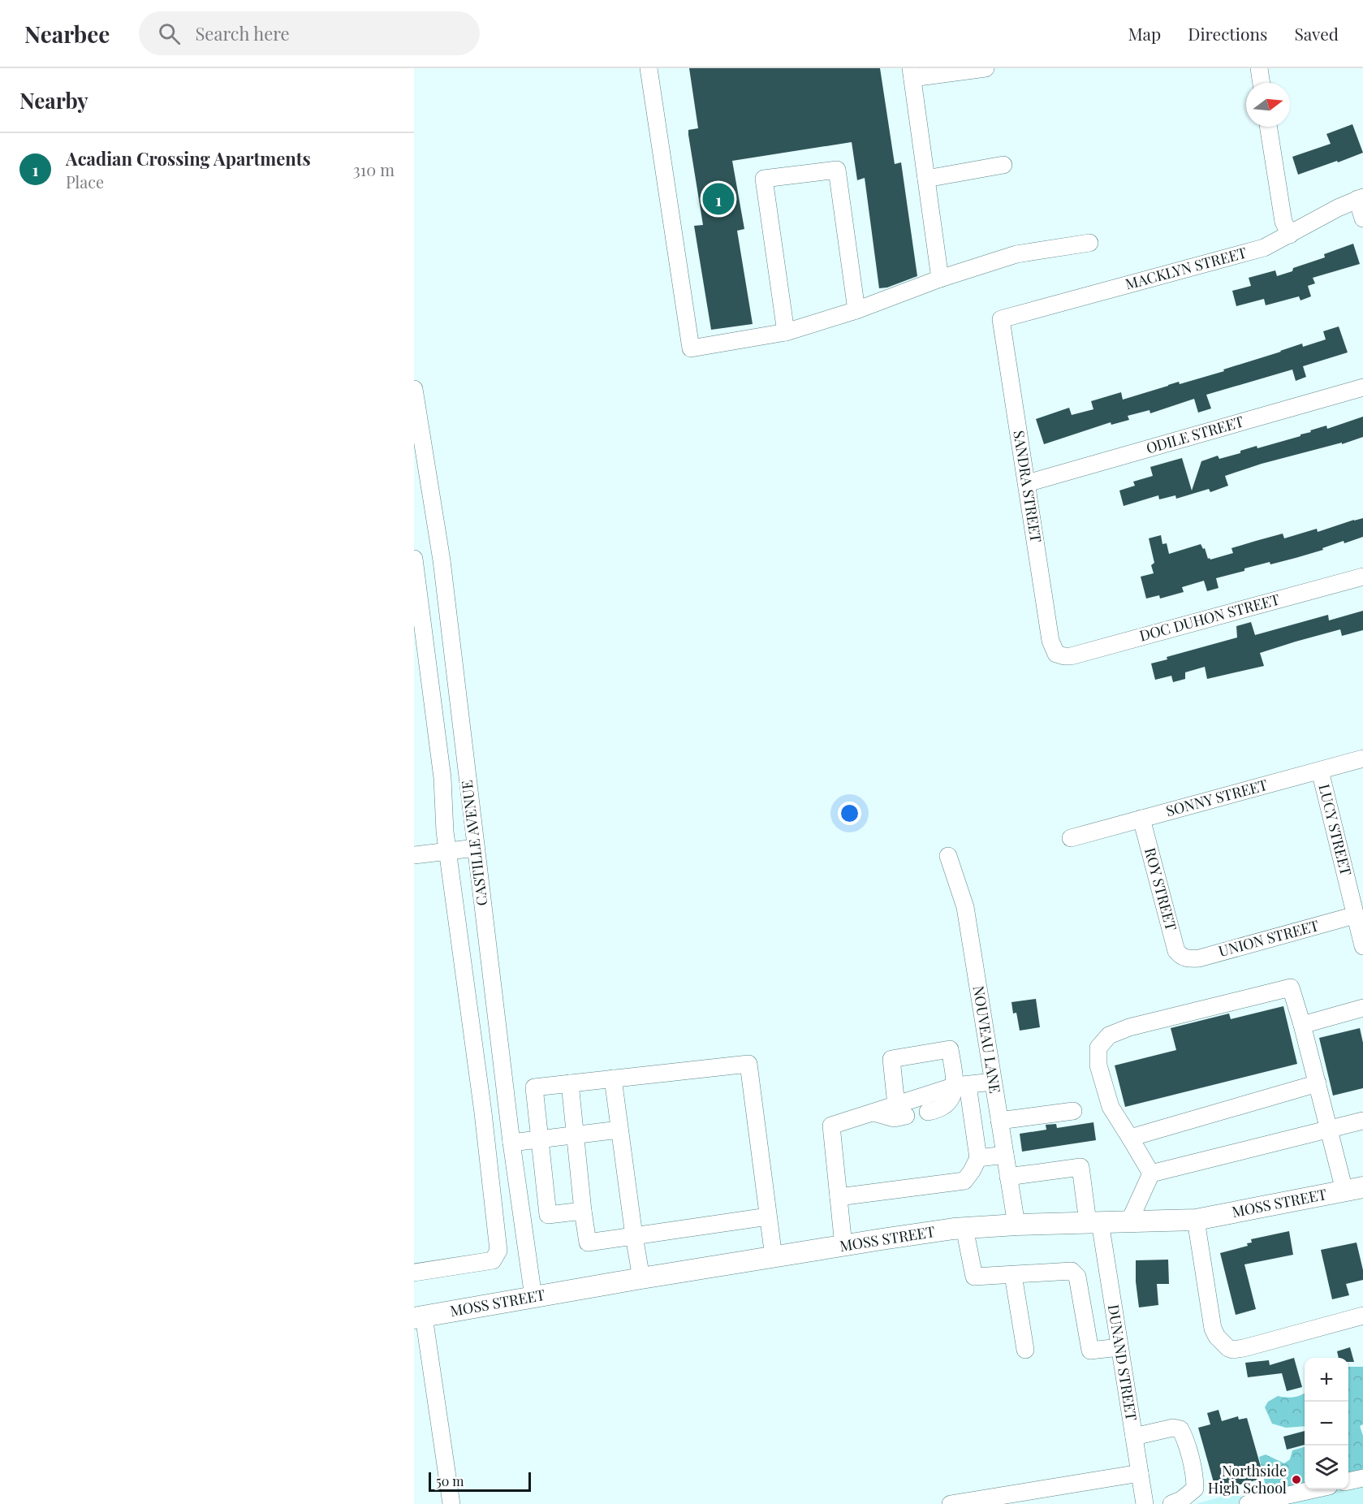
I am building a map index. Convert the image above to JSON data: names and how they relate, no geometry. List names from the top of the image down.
{
  "streets": {
    "main road": ["MOSS STREET"],
    "street": [
      "MACKLYN STREET",
      "ODILE STREET",
      "SANDRA STREET",
      "DOC DUHON STREET",
      "SONNY STREET",
      "LUCY STREET",
      "CASTILLE AVENUE",
      "ROY STREET",
      "UNION STREET",
      "NOUVEAU LANE",
      "DUNAND STREET"
    ]
  },
  "crossings": [
    ["MACKLYN STREET", "SANDRA STREET"],
    ["ODILE STREET", "SANDRA STREET"],
    ["SANDRA STREET", "DOC DUHON STREET"],
    ["SONNY STREET", "LUCY STREET"],
    ["SONNY STREET", "ROY STREET"],
    ["LUCY STREET", "UNION STREET"],
    ["CASTILLE AVENUE", "MOSS STREET"],
    ["ROY STREET", "UNION STREET"],
    ["NOUVEAU LANE", "MOSS STREET"],
    ["NOUVEAU LANE", "DUNAND STREET"],
    ["MOSS STREET", "DUNAND STREET"]
  ],
  "places": ["Northside High School"],
  "scale_bar": "50 m",
  "north": "right",
  "page": {
    "header": "Nearbee",
    "search": "Search here",
    "nav": ["Map", "Directions", "Saved"],
    "heading": "Nearby",
    "list": [
      {
        "mark": "1",
        "name": "Acadian Crossing Apartments",
        "note": "Place",
        "value": "310 m"
      }
    ],
    "pins": "1",
    "map_buttons": ["+", "−"],
    "scale": "50 m"
  }
}
